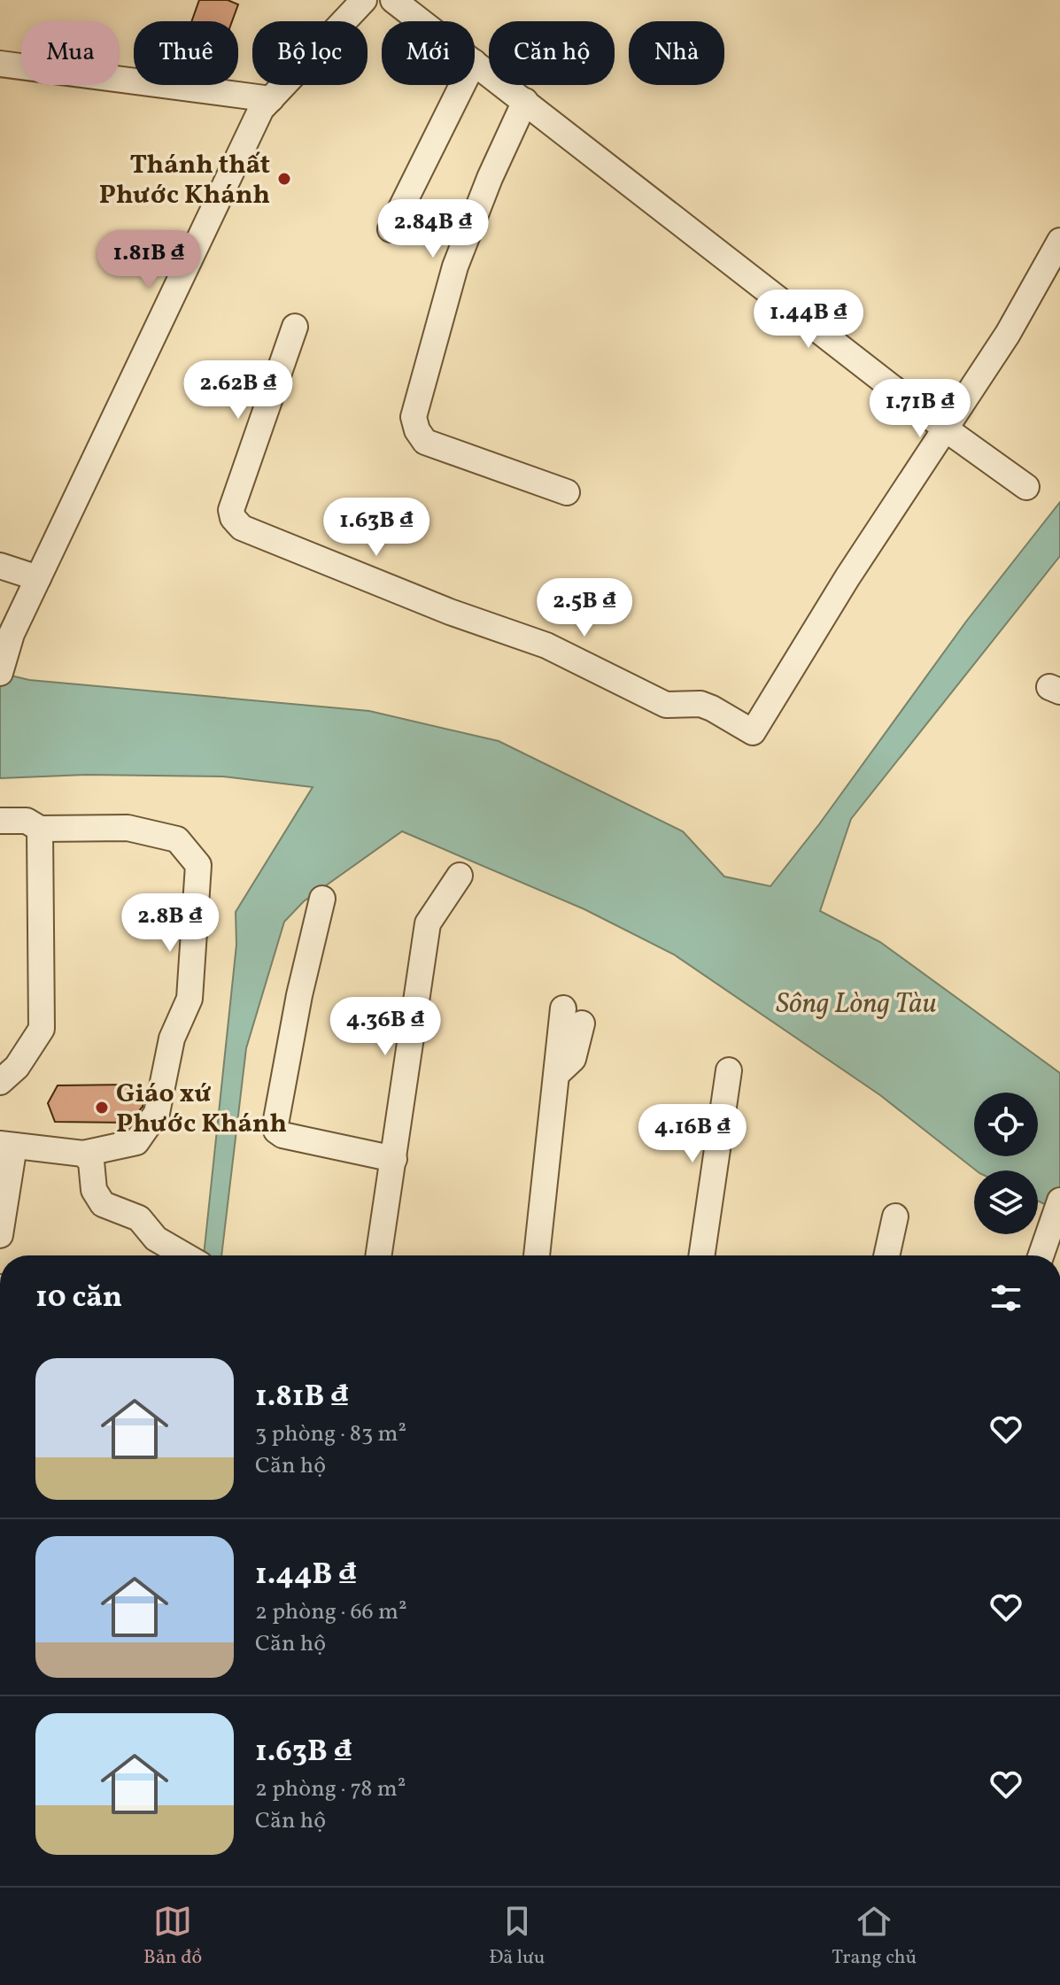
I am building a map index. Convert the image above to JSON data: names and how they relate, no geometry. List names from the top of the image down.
{
  "water": ["Sông Lòng Tàu"],
  "places": ["Thánh thất Phước Khánh", "Giáo xứ Phước Khánh"],
  "page": {
    "chip": [
      "Mua",
      "Thuê",
      "Bộ lọc",
      "Mới",
      "Căn hộ",
      "Nhà"
    ],
    "price": [
      "2.84B ₫",
      "1.81B ₫",
      "1.44B ₫",
      "2.62B ₫",
      "1.71B ₫",
      "1.63B ₫",
      "2.5B ₫",
      "2.8B ₫",
      "4.36B ₫",
      "4.16B ₫"
    ],
    "heading": "10 căn",
    "list": [
      {
        "name": "1.81B ₫",
        "note": "3 phòng · 83 m² · Căn hộ"
      },
      {
        "name": "1.44B ₫",
        "note": "2 phòng · 66 m² · Căn hộ"
      },
      {
        "name": "1.63B ₫",
        "note": "2 phòng · 78 m² · Căn hộ"
      }
    ],
    "tabs": ["Bản đồ", "Đã lưu", "Trang chủ"]
  }
}
